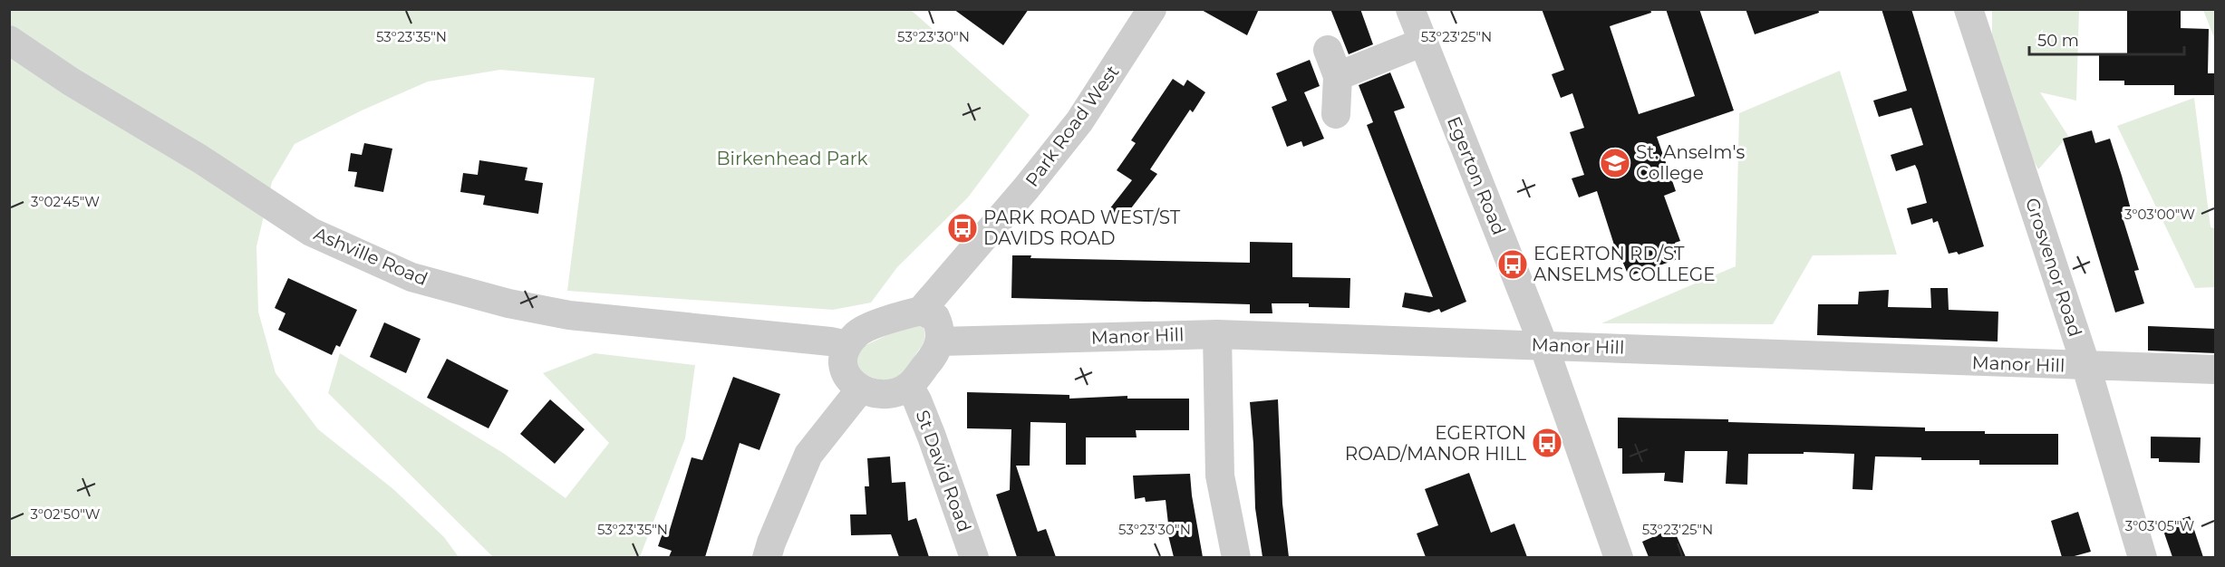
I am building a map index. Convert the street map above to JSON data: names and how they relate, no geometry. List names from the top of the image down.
{
  "streets": {
    "street": [
      "Park Road West",
      "Egerton Road",
      "Ashville Road",
      "Grosvenor Road",
      "Manor Hill",
      "St David Road"
    ]
  },
  "crossings": [
    ["Park Road West", "Ashville Road"],
    ["Park Road West", "Manor Hill"],
    ["Park Road West", "St David Road"],
    ["Egerton Road", "Manor Hill"],
    ["Ashville Road", "Manor Hill"],
    ["Ashville Road", "St David Road"],
    ["Grosvenor Road", "Manor Hill"],
    ["Manor Hill", "St David Road"]
  ],
  "parks": ["Birkenhead Park"],
  "places": {
    "school or university": ["St. Anselm's College"],
    "bus stop": ["PARK ROAD WEST/ST DAVIDS ROAD", "EGERTON RD/ST ANSELMS COLLEGE", "EGERTON ROAD/MANOR HILL"]
  },
  "scale_bar": "50 m",
  "coordinates": [
    "53°23'35\"N",
    "53°23'30\"N",
    "53°23'25\"N",
    "3°02'45\"W",
    "3°03'00\"W",
    "3°02'50\"W",
    "3°03'05\"W"
  ]
}
